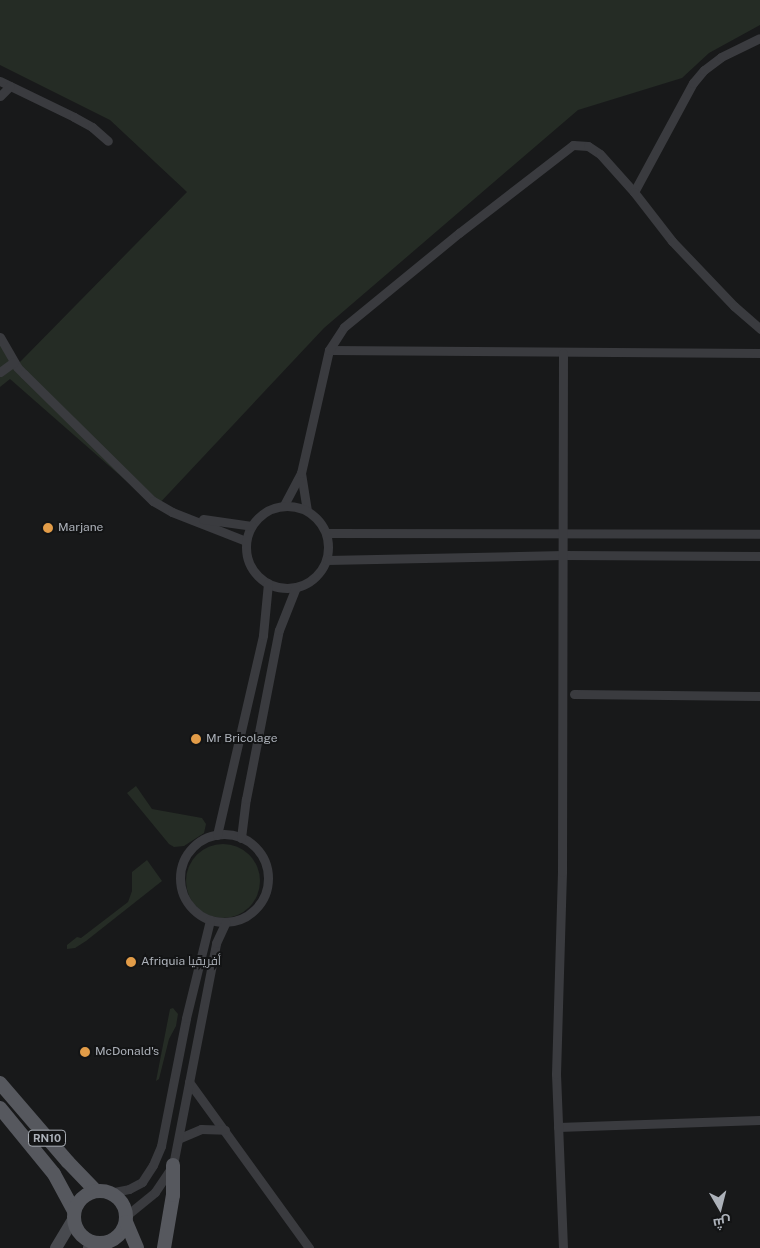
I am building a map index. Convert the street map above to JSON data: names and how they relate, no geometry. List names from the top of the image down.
{
  "streets": {
    "main road": ["RN10"]
  },
  "places": [
    "Marjane",
    "Mr Bricolage",
    "Afriquia أفريقيا",
    "McDonald's"
  ],
  "north": "bottom"
}
